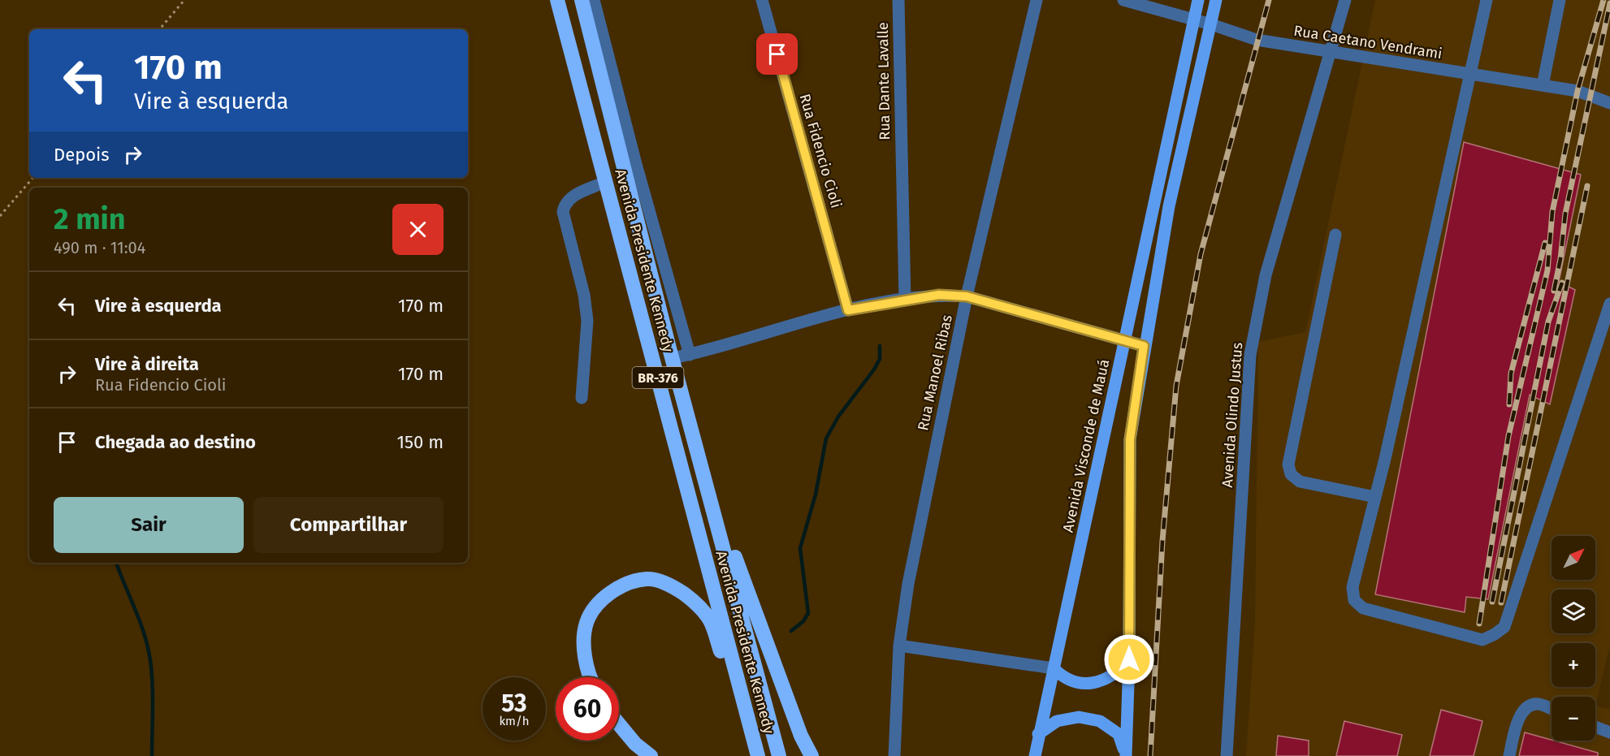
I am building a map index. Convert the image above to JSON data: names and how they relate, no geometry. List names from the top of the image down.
{
  "streets": {
    "highway": ["Avenida Presidente Kennedy", "BR-376"],
    "main road": ["Avenida Visconde de Mauá"],
    "street": [
      "Rua Caetano Vendrami",
      "Rua Dante Lavalle",
      "Rua Fidencio Cioli",
      "Rua Manoel Ribas",
      "Avenida Olindo Justus"
    ]
  },
  "crossings": [
    ["Rua Caetano Vendrami", "Avenida Olindo Justus"],
    ["Rua Caetano Vendrami", "Avenida Visconde de Mauá"]
  ],
  "north": "top right",
  "page": {
    "turn": ["170 m", "Vire à esquerda"],
    "then": "Depois",
    "heading": ["2 min", "490 m · 11:04"],
    "list": [
      {
        "name": "Vire à esquerda",
        "value": "170 m"
      },
      {
        "name": "Vire à direita",
        "note": "Rua Fidencio Cioli",
        "value": "170 m"
      },
      {
        "name": "Chegada ao destino",
        "value": "150 m"
      }
    ],
    "buttons": ["Sair", "Compartilhar"],
    "map_buttons": ["+", "−"],
    "speed": "53 km/h",
    "limit": "60"
  }
}
